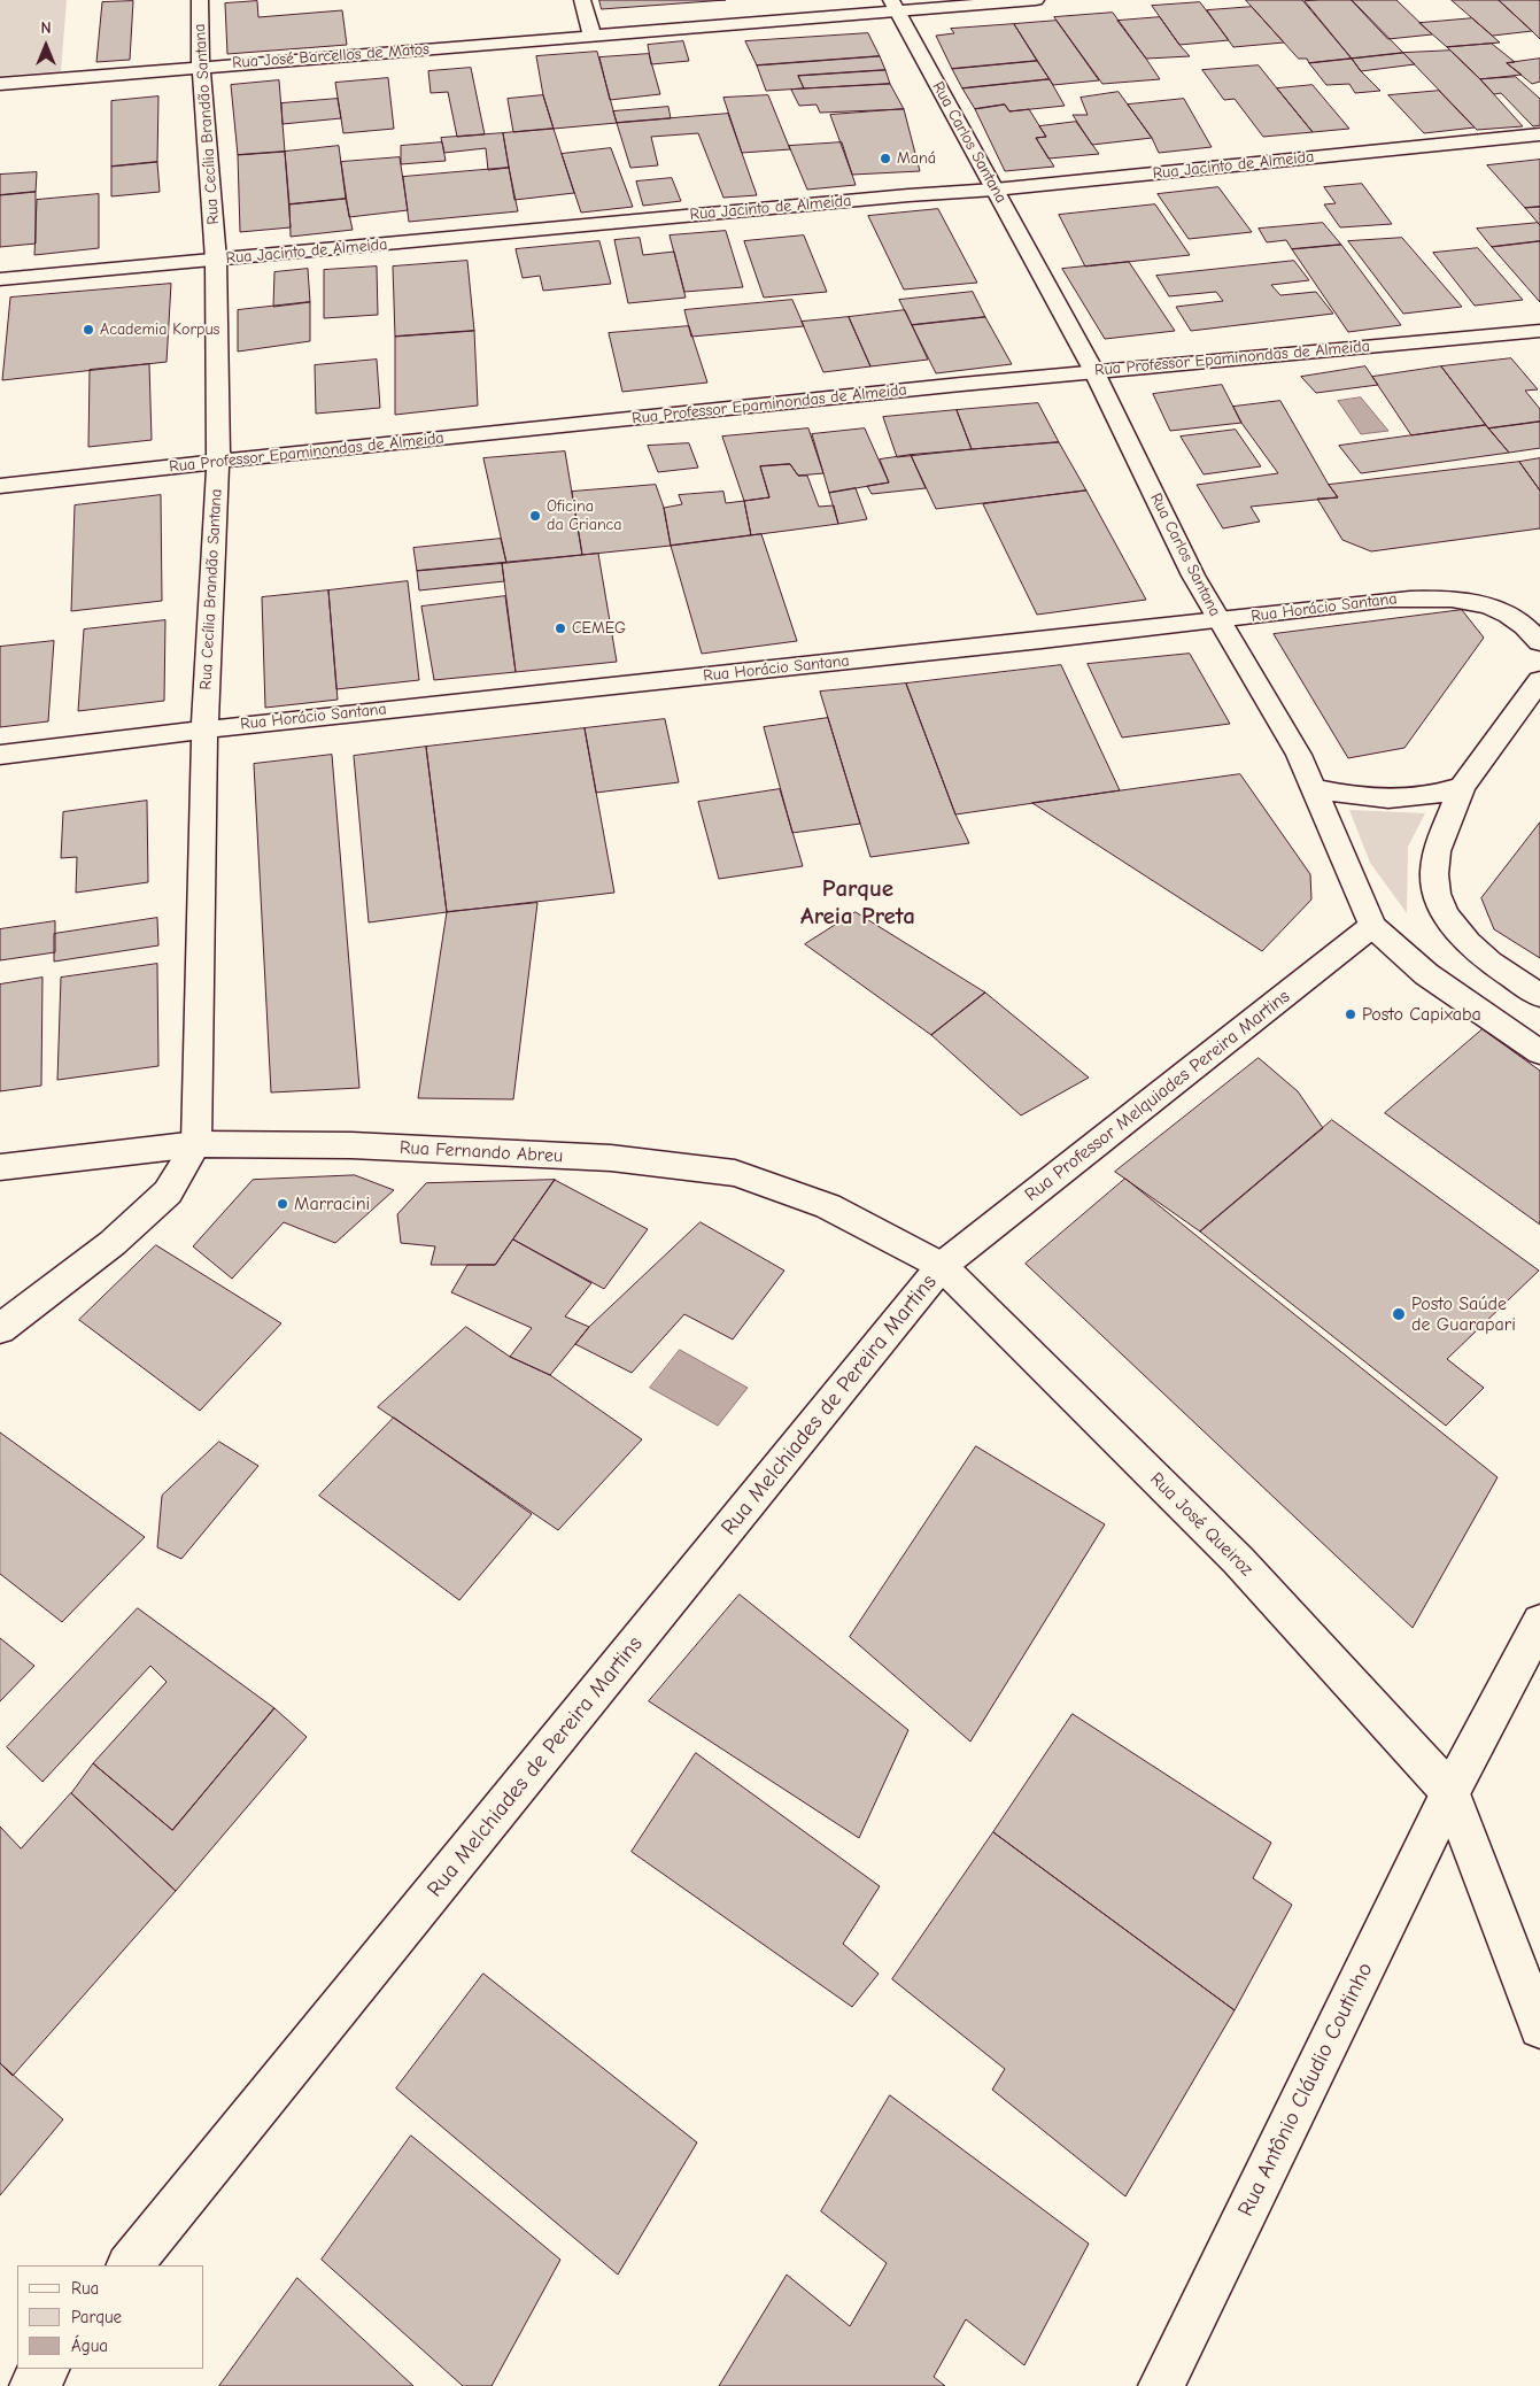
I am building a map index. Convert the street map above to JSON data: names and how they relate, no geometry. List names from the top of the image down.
{
  "streets": {
    "street": [
      "Rua José Barcellos de Matos",
      "Rua Cecília Brandão Santana",
      "Rua Carlos Santana",
      "Rua Jacinto de Almeida",
      "Rua Professor Epaminondas de Almeida",
      "Rua Horácio Santana",
      "Rua Professor Melquiades Pereira Martins",
      "Rua Fernando Abreu",
      "Rua Melchiades de Pereira Martins",
      "Rua José Queiroz",
      "Rua Antônio Cláudio Coutinho"
    ]
  },
  "crossings": [
    ["Rua José Barcellos de Matos", "Rua Cecília Brandão Santana"],
    ["Rua José Barcellos de Matos", "Rua Carlos Santana"],
    ["Rua Cecília Brandão Santana", "Rua Jacinto de Almeida"],
    ["Rua Cecília Brandão Santana", "Rua Professor Epaminondas de Almeida"],
    ["Rua Cecília Brandão Santana", "Rua Horácio Santana"],
    ["Rua Cecília Brandão Santana", "Rua Fernando Abreu"],
    ["Rua Carlos Santana", "Rua Jacinto de Almeida"],
    ["Rua Carlos Santana", "Rua Professor Epaminondas de Almeida"],
    ["Rua Carlos Santana", "Rua Horácio Santana"],
    ["Rua Carlos Santana", "Rua Professor Melquiades Pereira Martins"],
    ["Rua Professor Melquiades Pereira Martins", "Rua Fernando Abreu"],
    ["Rua Professor Melquiades Pereira Martins", "Rua Melchiades de Pereira Martins"],
    ["Rua Professor Melquiades Pereira Martins", "Rua José Queiroz"],
    ["Rua Fernando Abreu", "Rua Melchiades de Pereira Martins"],
    ["Rua Fernando Abreu", "Rua José Queiroz"],
    ["Rua Melchiades de Pereira Martins", "Rua José Queiroz"],
    ["Rua José Queiroz", "Rua Antônio Cláudio Coutinho"]
  ],
  "districts": ["Parque Areia Preta"],
  "places": [
    "Maná",
    "Academia Korpus",
    "Oficina da Crianca",
    "CEMEG",
    "Posto Capixaba",
    "Marracini",
    "Posto Saúde de Guarapari"
  ],
  "legend": ["Rua", "Parque", "Água"],
  "north": "top"
}
